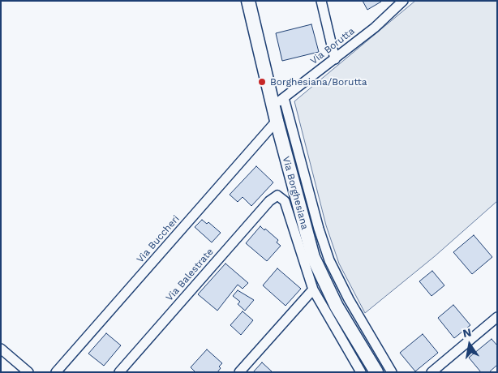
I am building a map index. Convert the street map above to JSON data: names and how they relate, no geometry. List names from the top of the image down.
{
  "streets": {
    "street": [
      "Via Borutta",
      "Via Borghesiana",
      "Via Buccheri",
      "Via Balestrate"
    ]
  },
  "crossings": [
    ["Via Borutta", "Via Borghesiana"],
    ["Via Borghesiana", "Via Buccheri"],
    ["Via Borghesiana", "Via Balestrate"]
  ],
  "places": ["Borghesiana/Borutta"],
  "north": "top"
}
